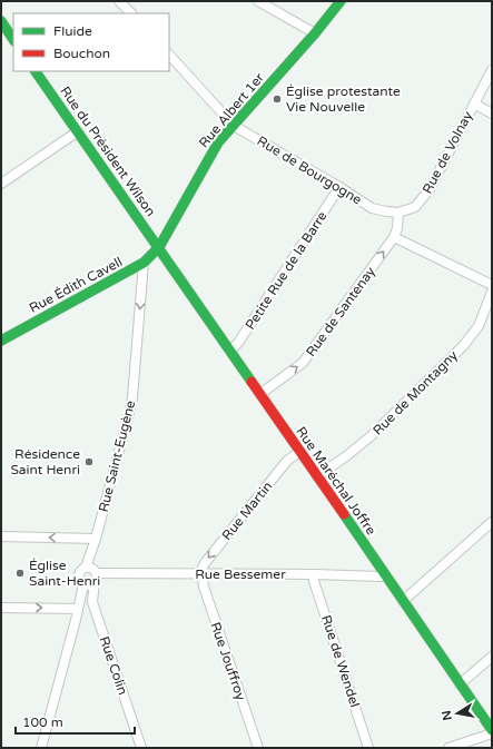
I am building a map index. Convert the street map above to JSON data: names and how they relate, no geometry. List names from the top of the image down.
{
  "streets": {
    "main road": [
      "Rue Albert 1er",
      "Rue du Président Wilson",
      "Rue Édith Cavell",
      "Rue Maréchal Joffre"
    ],
    "street": [
      "Rue de Volnay",
      "Rue de Bourgogne",
      "Petite Rue de la Barre",
      "Rue de Santenay",
      "Rue de Montagny",
      "Rue Saint-Eugène",
      "Rue Martin",
      "Rue Bessemer",
      "Rue Jouffroy",
      "Rue de Wendel",
      "Rue Colin"
    ]
  },
  "crossings": [
    ["Rue Albert 1er", "Rue du Président Wilson"],
    ["Rue Albert 1er", "Rue de Bourgogne"],
    ["Rue Albert 1er", "Rue Édith Cavell"],
    ["Rue Albert 1er", "Rue Maréchal Joffre"],
    ["Rue du Président Wilson", "Rue Édith Cavell"],
    ["Rue du Président Wilson", "Rue Maréchal Joffre"],
    ["Rue de Volnay", "Rue de Bourgogne"],
    ["Rue de Volnay", "Rue de Santenay"],
    ["Rue de Bourgogne", "Petite Rue de la Barre"],
    ["Petite Rue de la Barre", "Rue Maréchal Joffre"],
    ["Rue Édith Cavell", "Rue Saint-Eugène"],
    ["Rue Édith Cavell", "Rue Maréchal Joffre"],
    ["Rue de Santenay", "Rue Maréchal Joffre"],
    ["Rue de Montagny", "Rue Maréchal Joffre"],
    ["Rue Saint-Eugène", "Rue Bessemer"],
    ["Rue Saint-Eugène", "Rue Colin"],
    ["Rue Maréchal Joffre", "Rue Martin"],
    ["Rue Maréchal Joffre", "Rue Bessemer"],
    ["Rue Martin", "Rue Bessemer"],
    ["Rue Martin", "Rue Jouffroy"],
    ["Rue Bessemer", "Rue Jouffroy"],
    ["Rue Bessemer", "Rue de Wendel"],
    ["Rue Bessemer", "Rue Colin"]
  ],
  "one_way": ["Rue de Santenay", "Rue Saint-Eugène", "Rue Martin"],
  "places": ["Église protestante Vie Nouvelle", "Résidence Saint Henri", "Église Saint-Henri"],
  "legend": ["Fluide", "Bouchon"],
  "scale_bar": "100 m",
  "north": "left"
}
